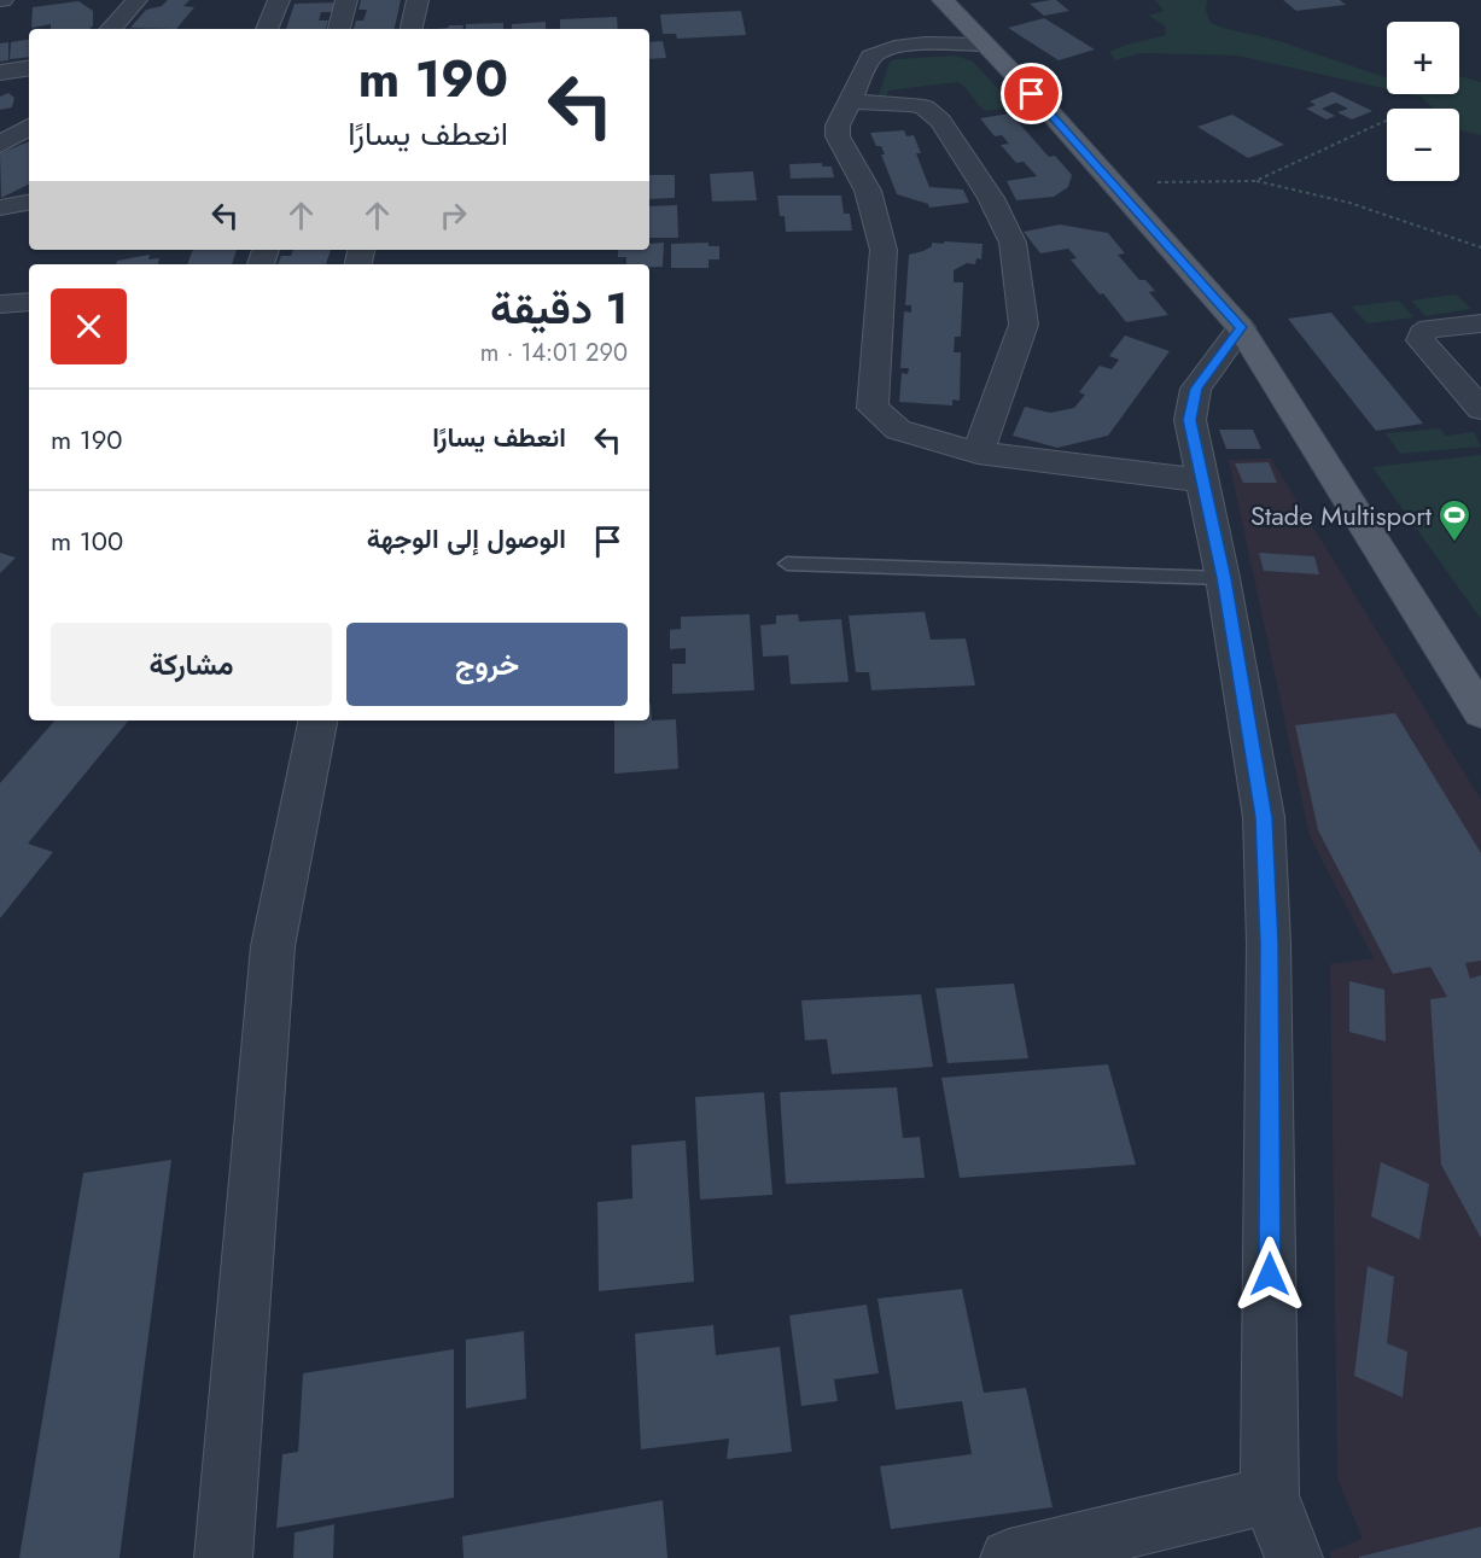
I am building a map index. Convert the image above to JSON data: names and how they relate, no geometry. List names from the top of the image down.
{
  "places": {
    "sports": ["Stade Multisport"]
  },
  "page": {
    "map_buttons": ["+", "−"],
    "turn": ["190 m", "انعطف يسارًا"],
    "heading": ["1 دقيقة", "290 m · 14:01"],
    "list": [
      {
        "name": "انعطف يسارًا",
        "value": "190 m"
      },
      {
        "name": "الوصول إلى الوجهة",
        "value": "100 m"
      }
    ],
    "buttons": ["خروج", "مشاركة"]
  }
}
